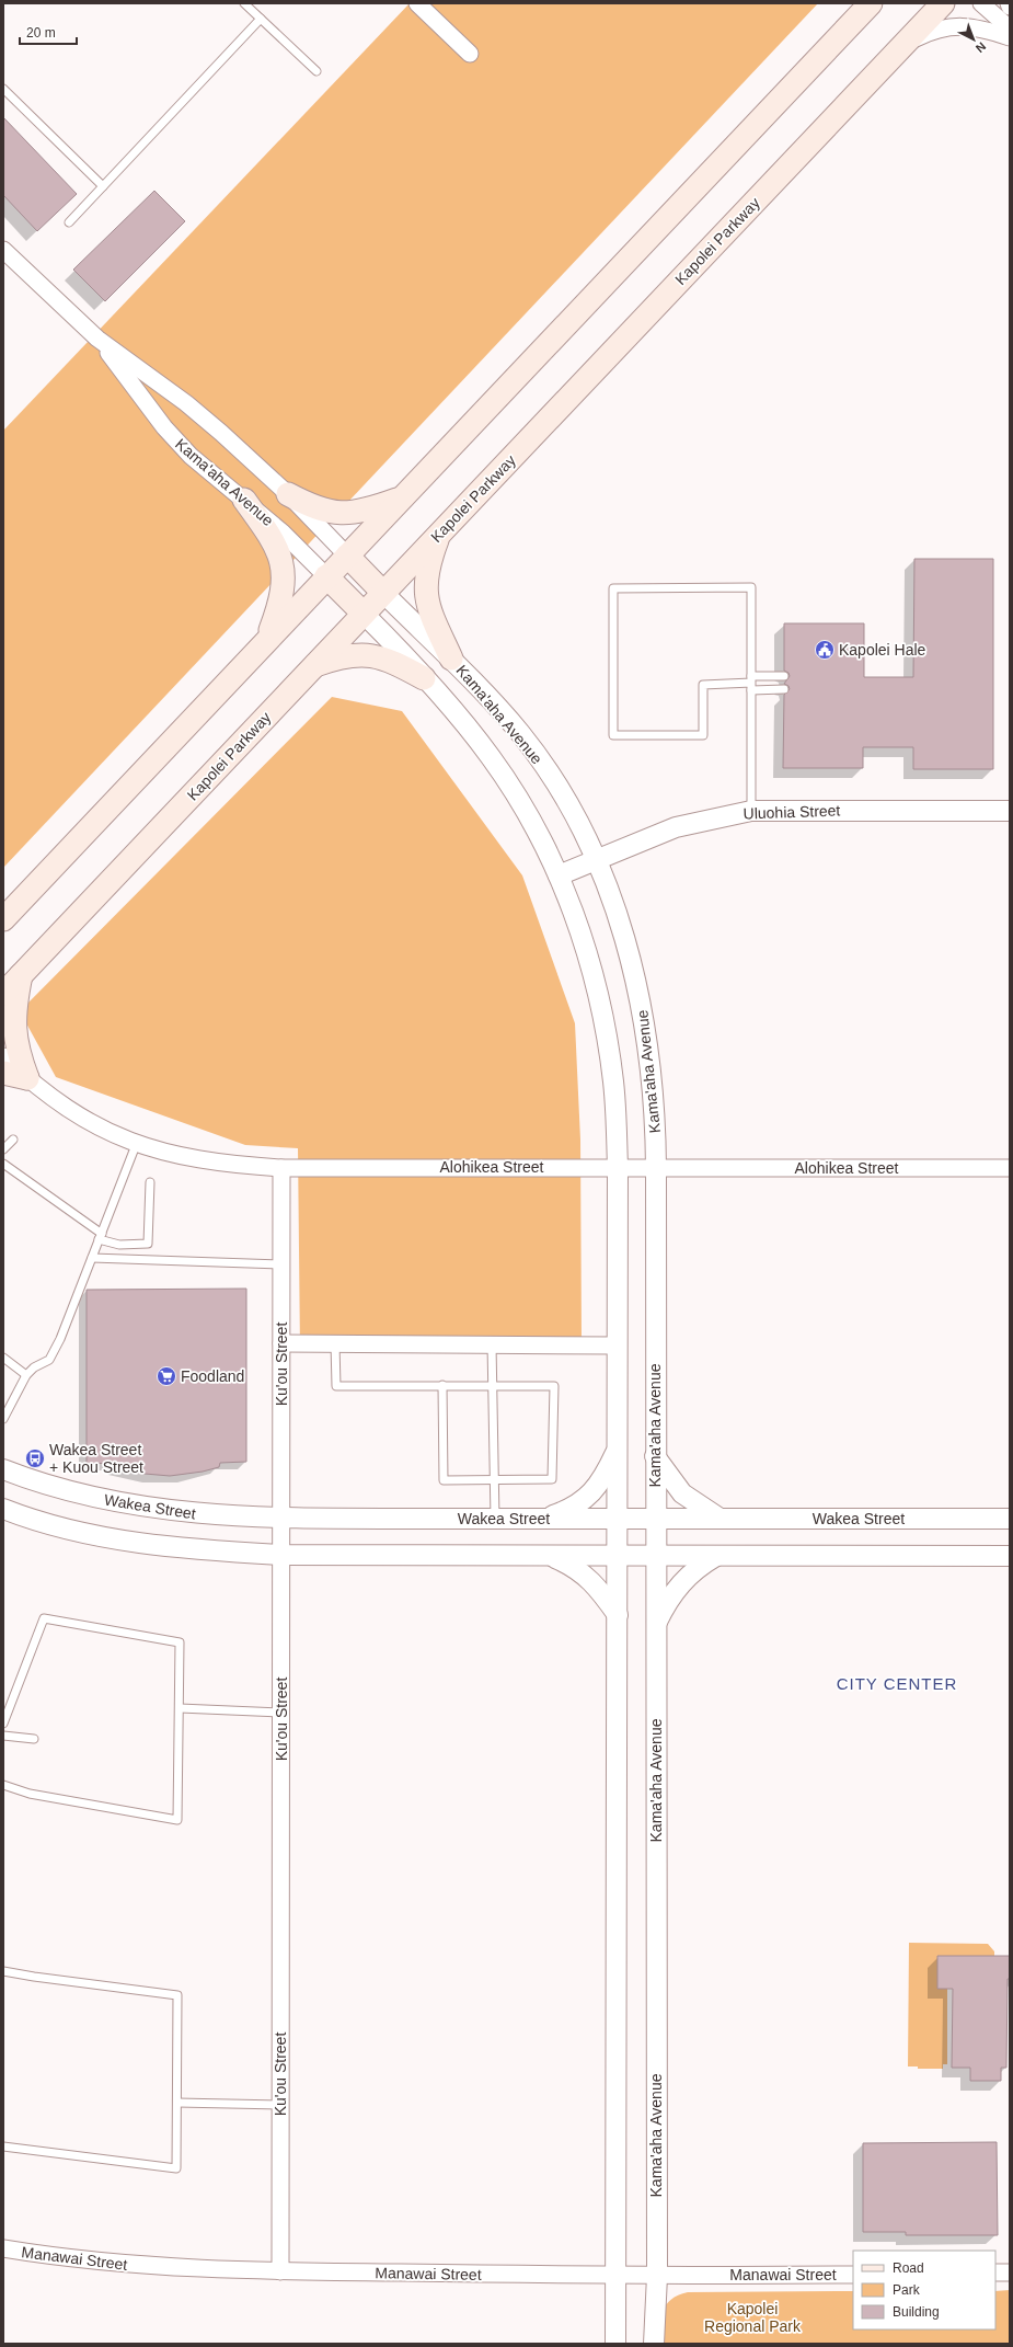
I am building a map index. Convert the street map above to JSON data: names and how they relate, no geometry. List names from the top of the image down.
{
  "streets": {
    "main road": ["Kapolei Parkway"],
    "street": [
      "Kama'aha Avenue",
      "Uluohia Street",
      "Alohikea Street",
      "Ku'ou Street",
      "Wakea Street",
      "Manawai Street"
    ]
  },
  "crossings": [
    ["Kapolei Parkway", "Kama'aha Avenue"],
    ["Kama'aha Avenue", "Uluohia Street"],
    ["Kama'aha Avenue", "Alohikea Street"],
    ["Kama'aha Avenue", "Wakea Street"],
    ["Kama'aha Avenue", "Manawai Street"],
    ["Alohikea Street", "Ku'ou Street"],
    ["Ku'ou Street", "Wakea Street"],
    ["Ku'ou Street", "Manawai Street"]
  ],
  "districts": ["CITY CENTER"],
  "parks": ["Kapolei Regional Park"],
  "places": {
    "public building": ["Kapolei Hale"],
    "supermarket": ["Foodland"],
    "bus stop": ["Wakea Street + Kuou Street"]
  },
  "legend": ["Road", "Park", "Building"],
  "scale_bar": "20 m",
  "north": "bottom right"
}
